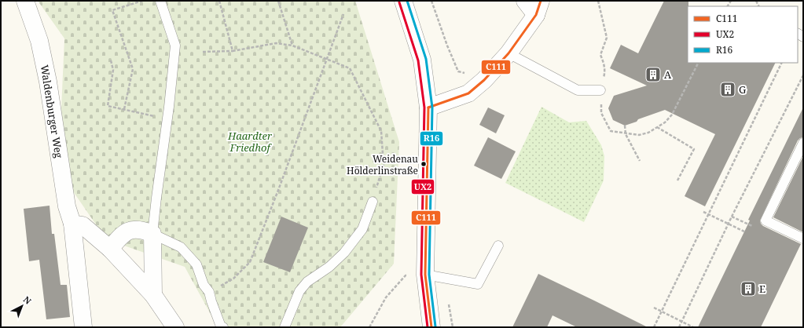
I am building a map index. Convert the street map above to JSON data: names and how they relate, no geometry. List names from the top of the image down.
{
  "streets": {
    "street": ["Waldenburger Weg"]
  },
  "parks": ["Haardter Friedhof"],
  "places": {
    "building": ["A", "G", "E"],
    "other": ["Weidenau Hölderlinstraße"]
  },
  "lines": ["transit line C111", "transit line R16", "transit line UX2"],
  "legend": ["C111", "UX2", "R16"],
  "north": "top right"
}
